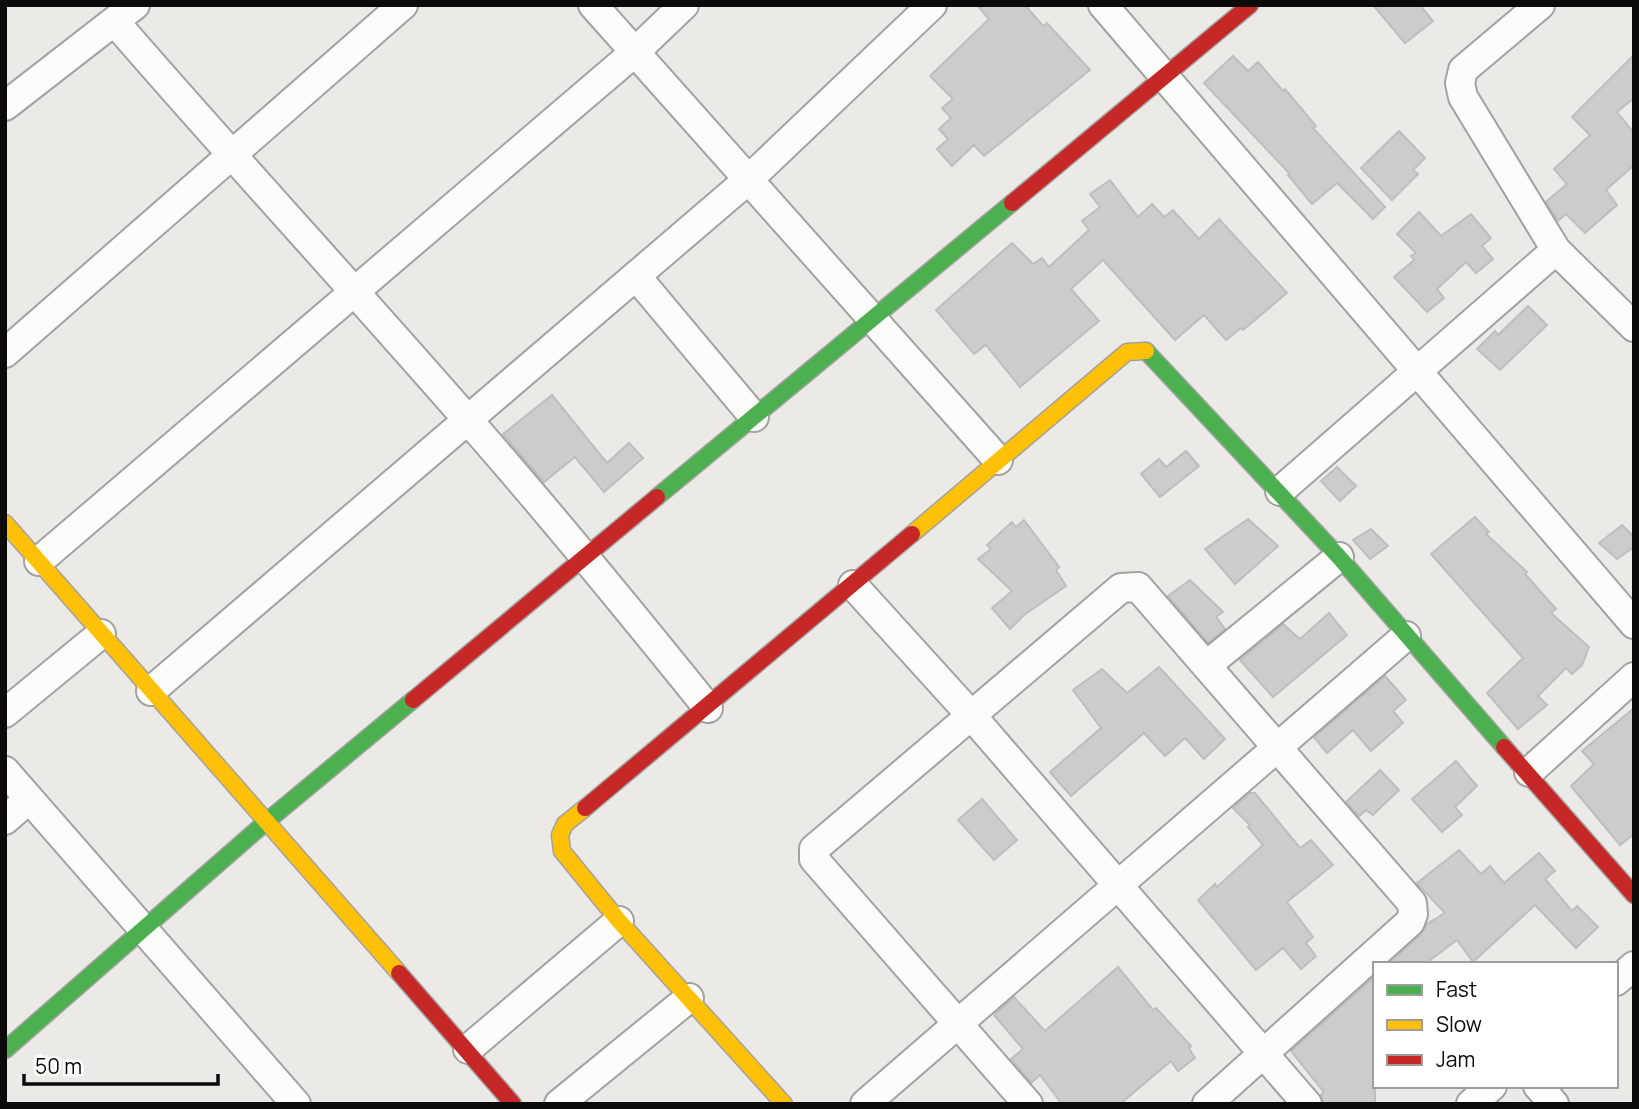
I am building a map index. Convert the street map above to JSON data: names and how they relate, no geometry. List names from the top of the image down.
{
  "legend": ["Fast", "Slow", "Jam"],
  "scale_bar": "50 m"
}
